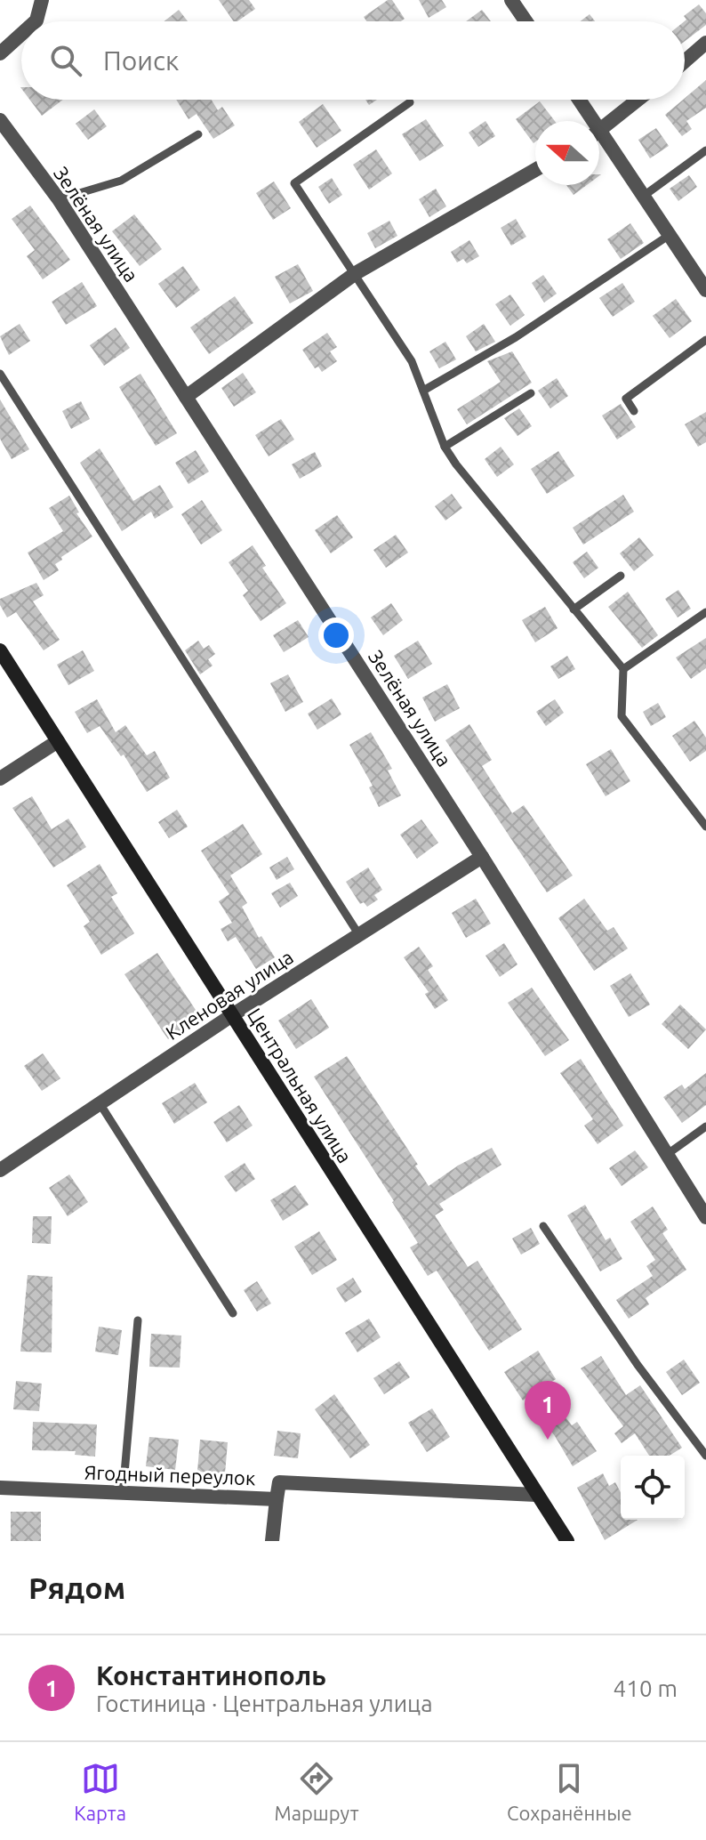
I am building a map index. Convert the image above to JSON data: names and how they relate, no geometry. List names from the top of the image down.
{
  "streets": {
    "street": [
      "Зелёная улица",
      "Кленовая улица",
      "Центральная улица",
      "Ягодный переулок"
    ]
  },
  "crossings": [
    ["Зелёная улица", "Кленовая улица"],
    ["Кленовая улица", "Центральная улица"],
    ["Центральная улица", "Ягодный переулок"]
  ],
  "north": "left",
  "page": {
    "search": "Поиск",
    "pins": "1",
    "heading": "Рядом",
    "list": [
      {
        "mark": "1",
        "name": "Константинополь",
        "note": "Гостиница · Центральная улица",
        "value": "410 m"
      }
    ],
    "nav": ["Карта", "Маршрут", "Сохранённые"]
  }
}
